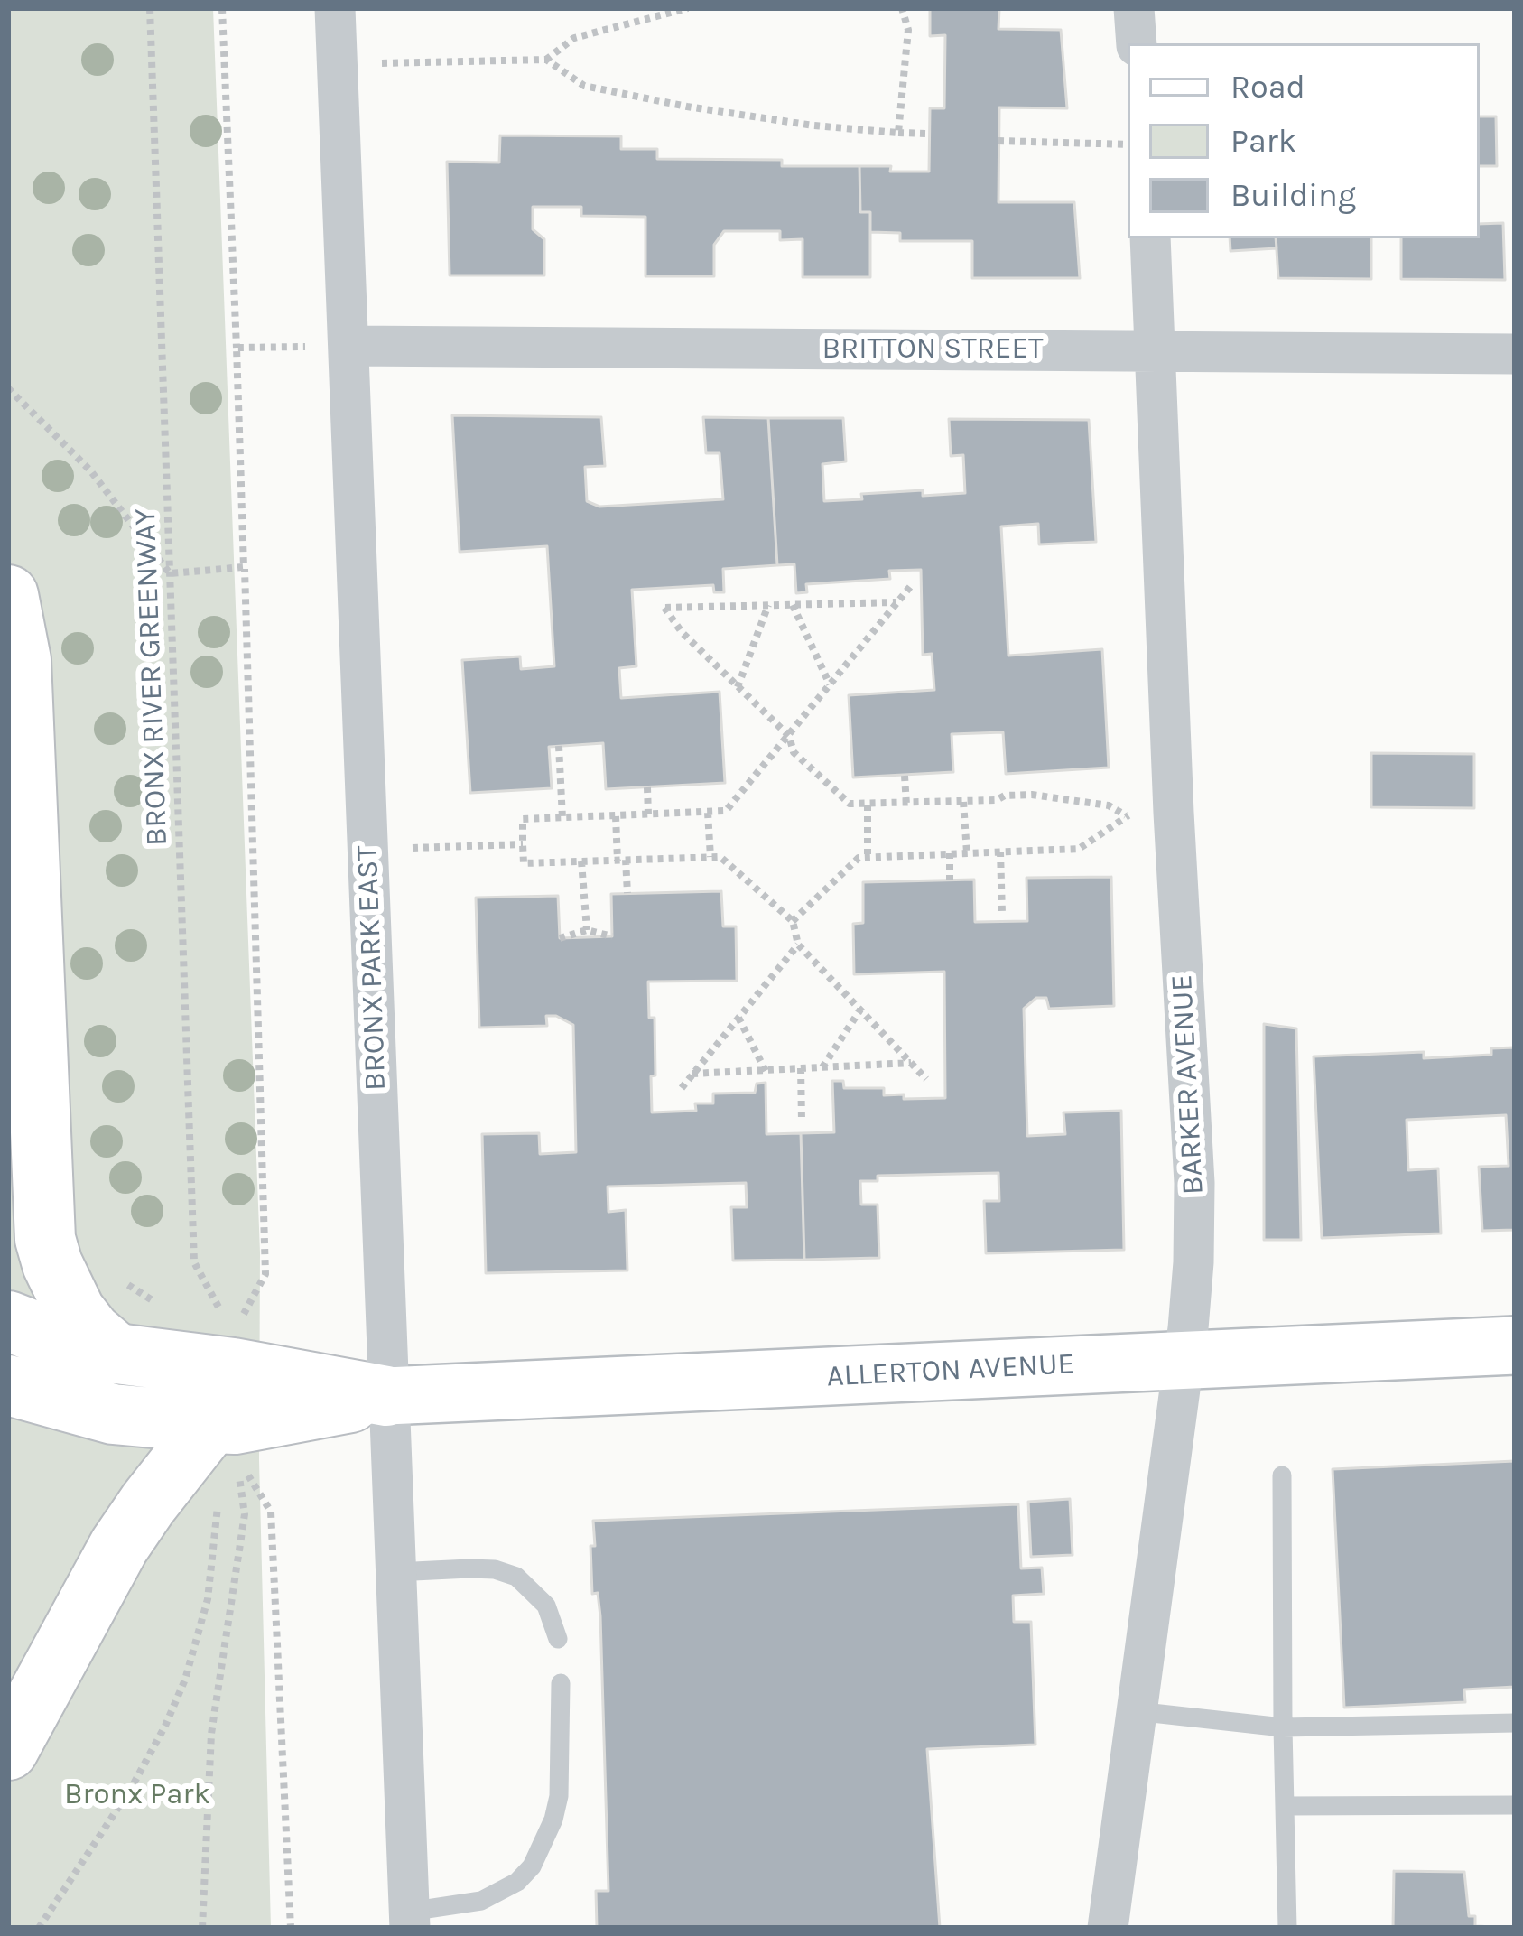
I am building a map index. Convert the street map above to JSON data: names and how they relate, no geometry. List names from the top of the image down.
{
  "streets": {
    "main road": ["ALLERTON AVENUE"],
    "street": ["BRITTON STREET", "BRONX PARK EAST", "BARKER AVENUE"],
    "path": ["BRONX RIVER GREENWAY"]
  },
  "crossings": [
    ["BRITTON STREET", "BRONX PARK EAST"],
    ["BRITTON STREET", "BARKER AVENUE"],
    ["BRONX PARK EAST", "ALLERTON AVENUE"],
    ["BARKER AVENUE", "ALLERTON AVENUE"]
  ],
  "parks": ["Bronx Park"],
  "legend": ["Road", "Park", "Building"]
}
